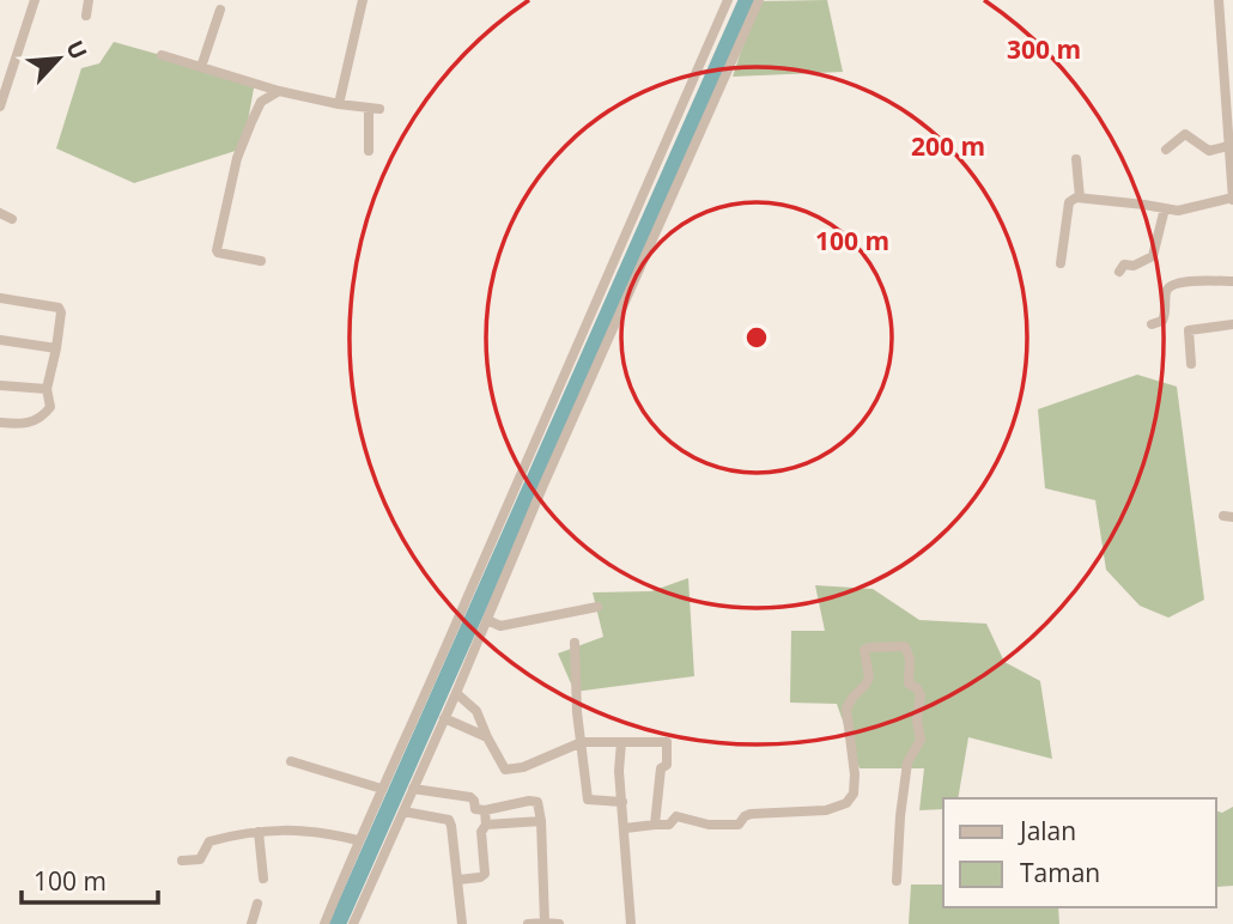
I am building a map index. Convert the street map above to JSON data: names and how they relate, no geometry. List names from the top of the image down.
{
  "legend": ["Jalan", "Taman"],
  "scale_bar": "100 m",
  "north": "top right",
  "rings": ["300 m", "200 m", "100 m"]
}
